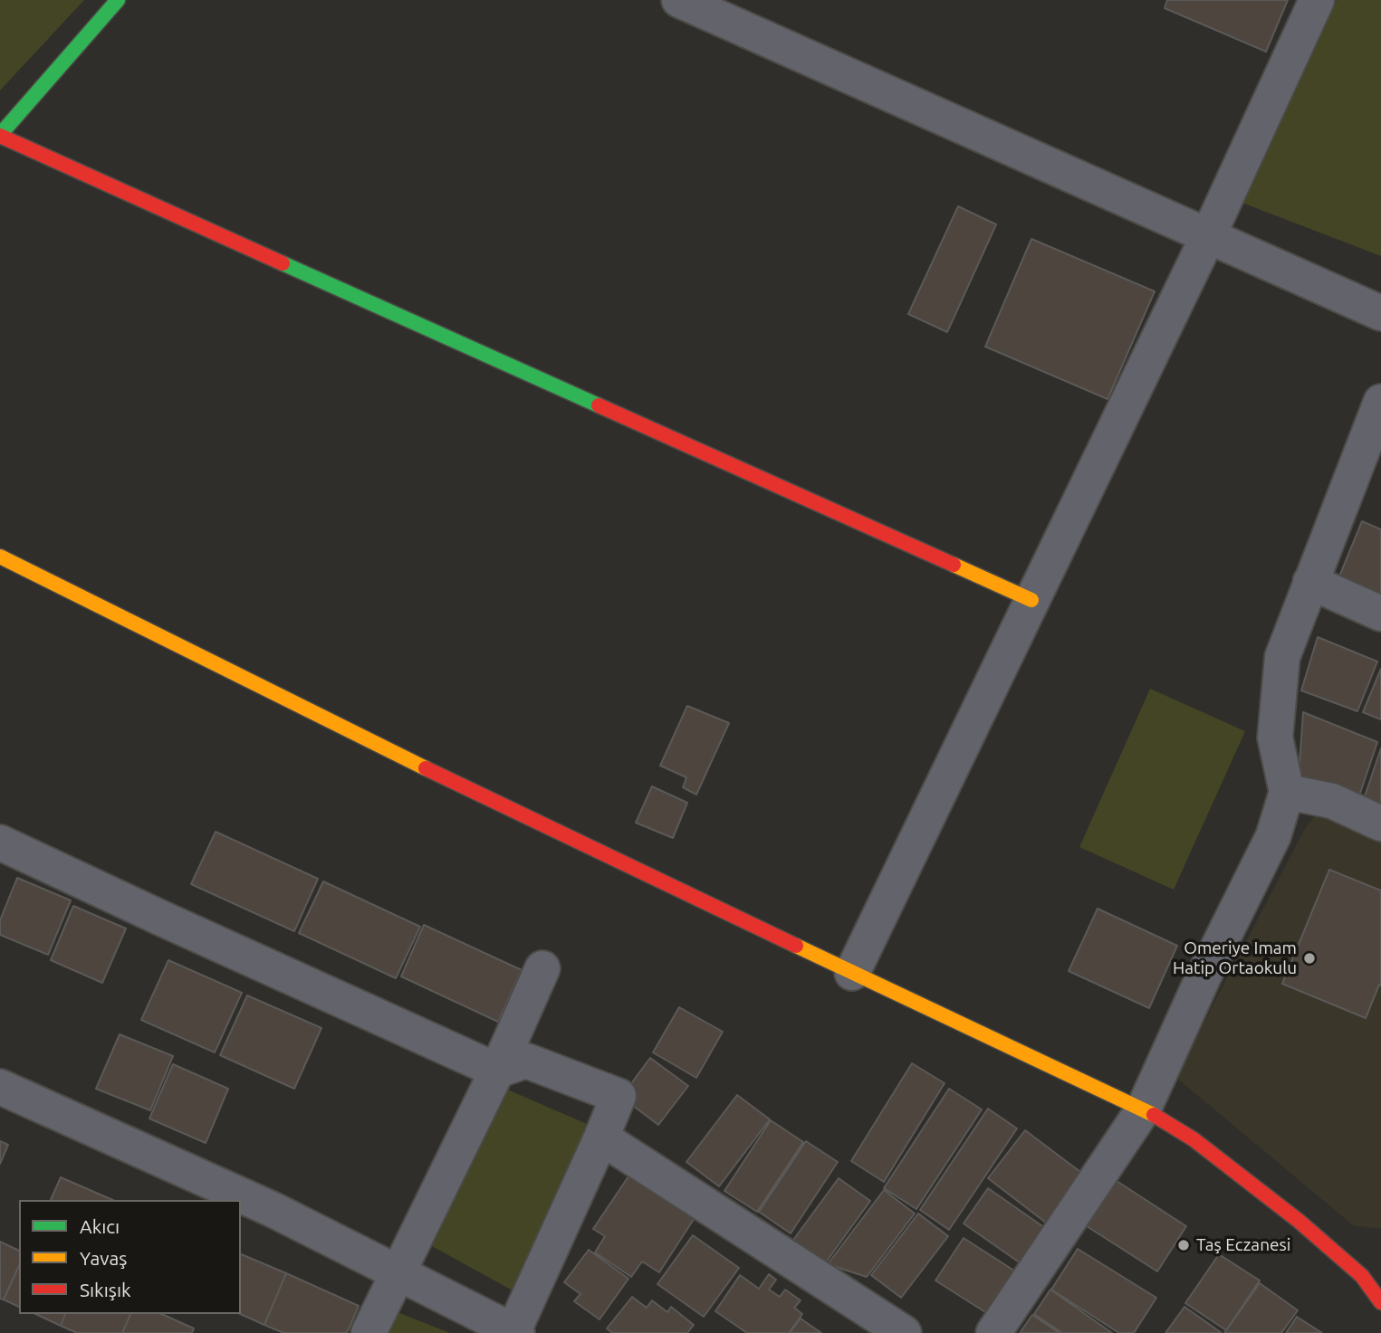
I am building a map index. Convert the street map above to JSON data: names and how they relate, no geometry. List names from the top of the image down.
{
  "places": ["Omeriye Imam Hatip Ortaokulu", "Taş Eczanesi"],
  "legend": ["Akıcı", "Yavaş", "Sıkışık"]
}
